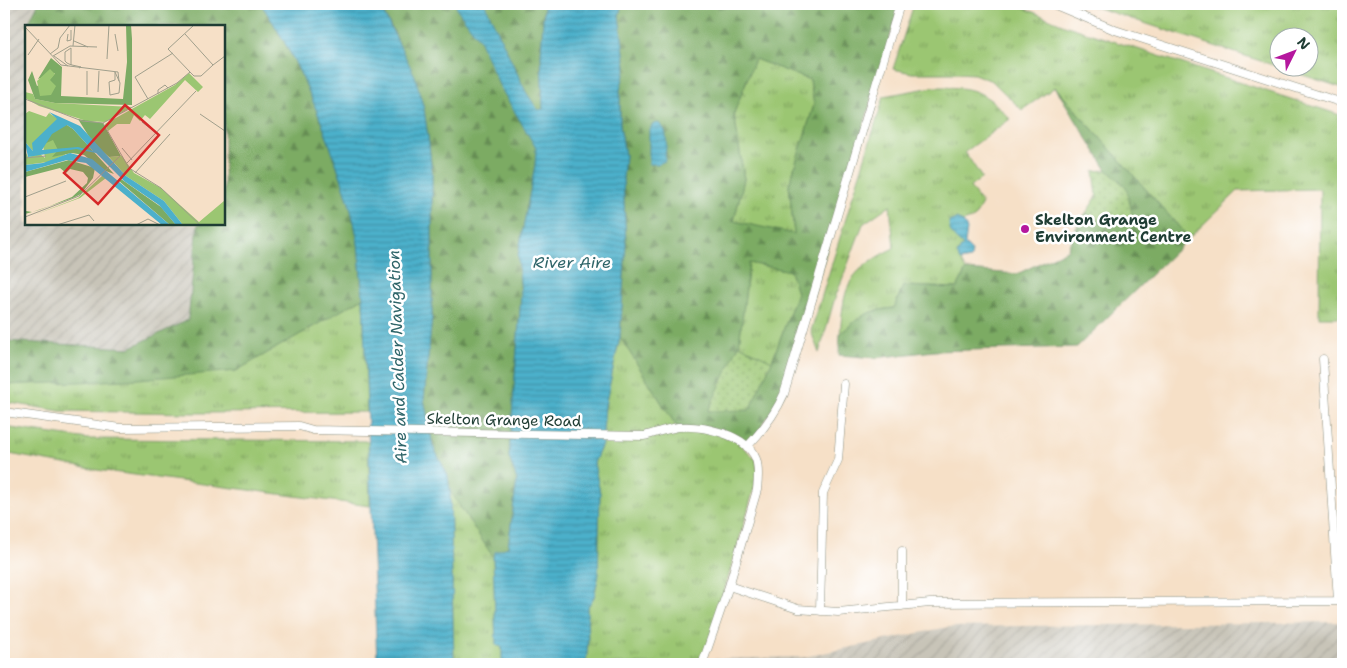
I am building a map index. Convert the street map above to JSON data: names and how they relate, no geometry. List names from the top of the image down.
{
  "streets": {
    "lane": ["Skelton Grange Road"]
  },
  "water": ["River Aire", "Aire and Calder Navigation"],
  "places": ["Skelton Grange Environment Centre"],
  "north": "top right"
}
